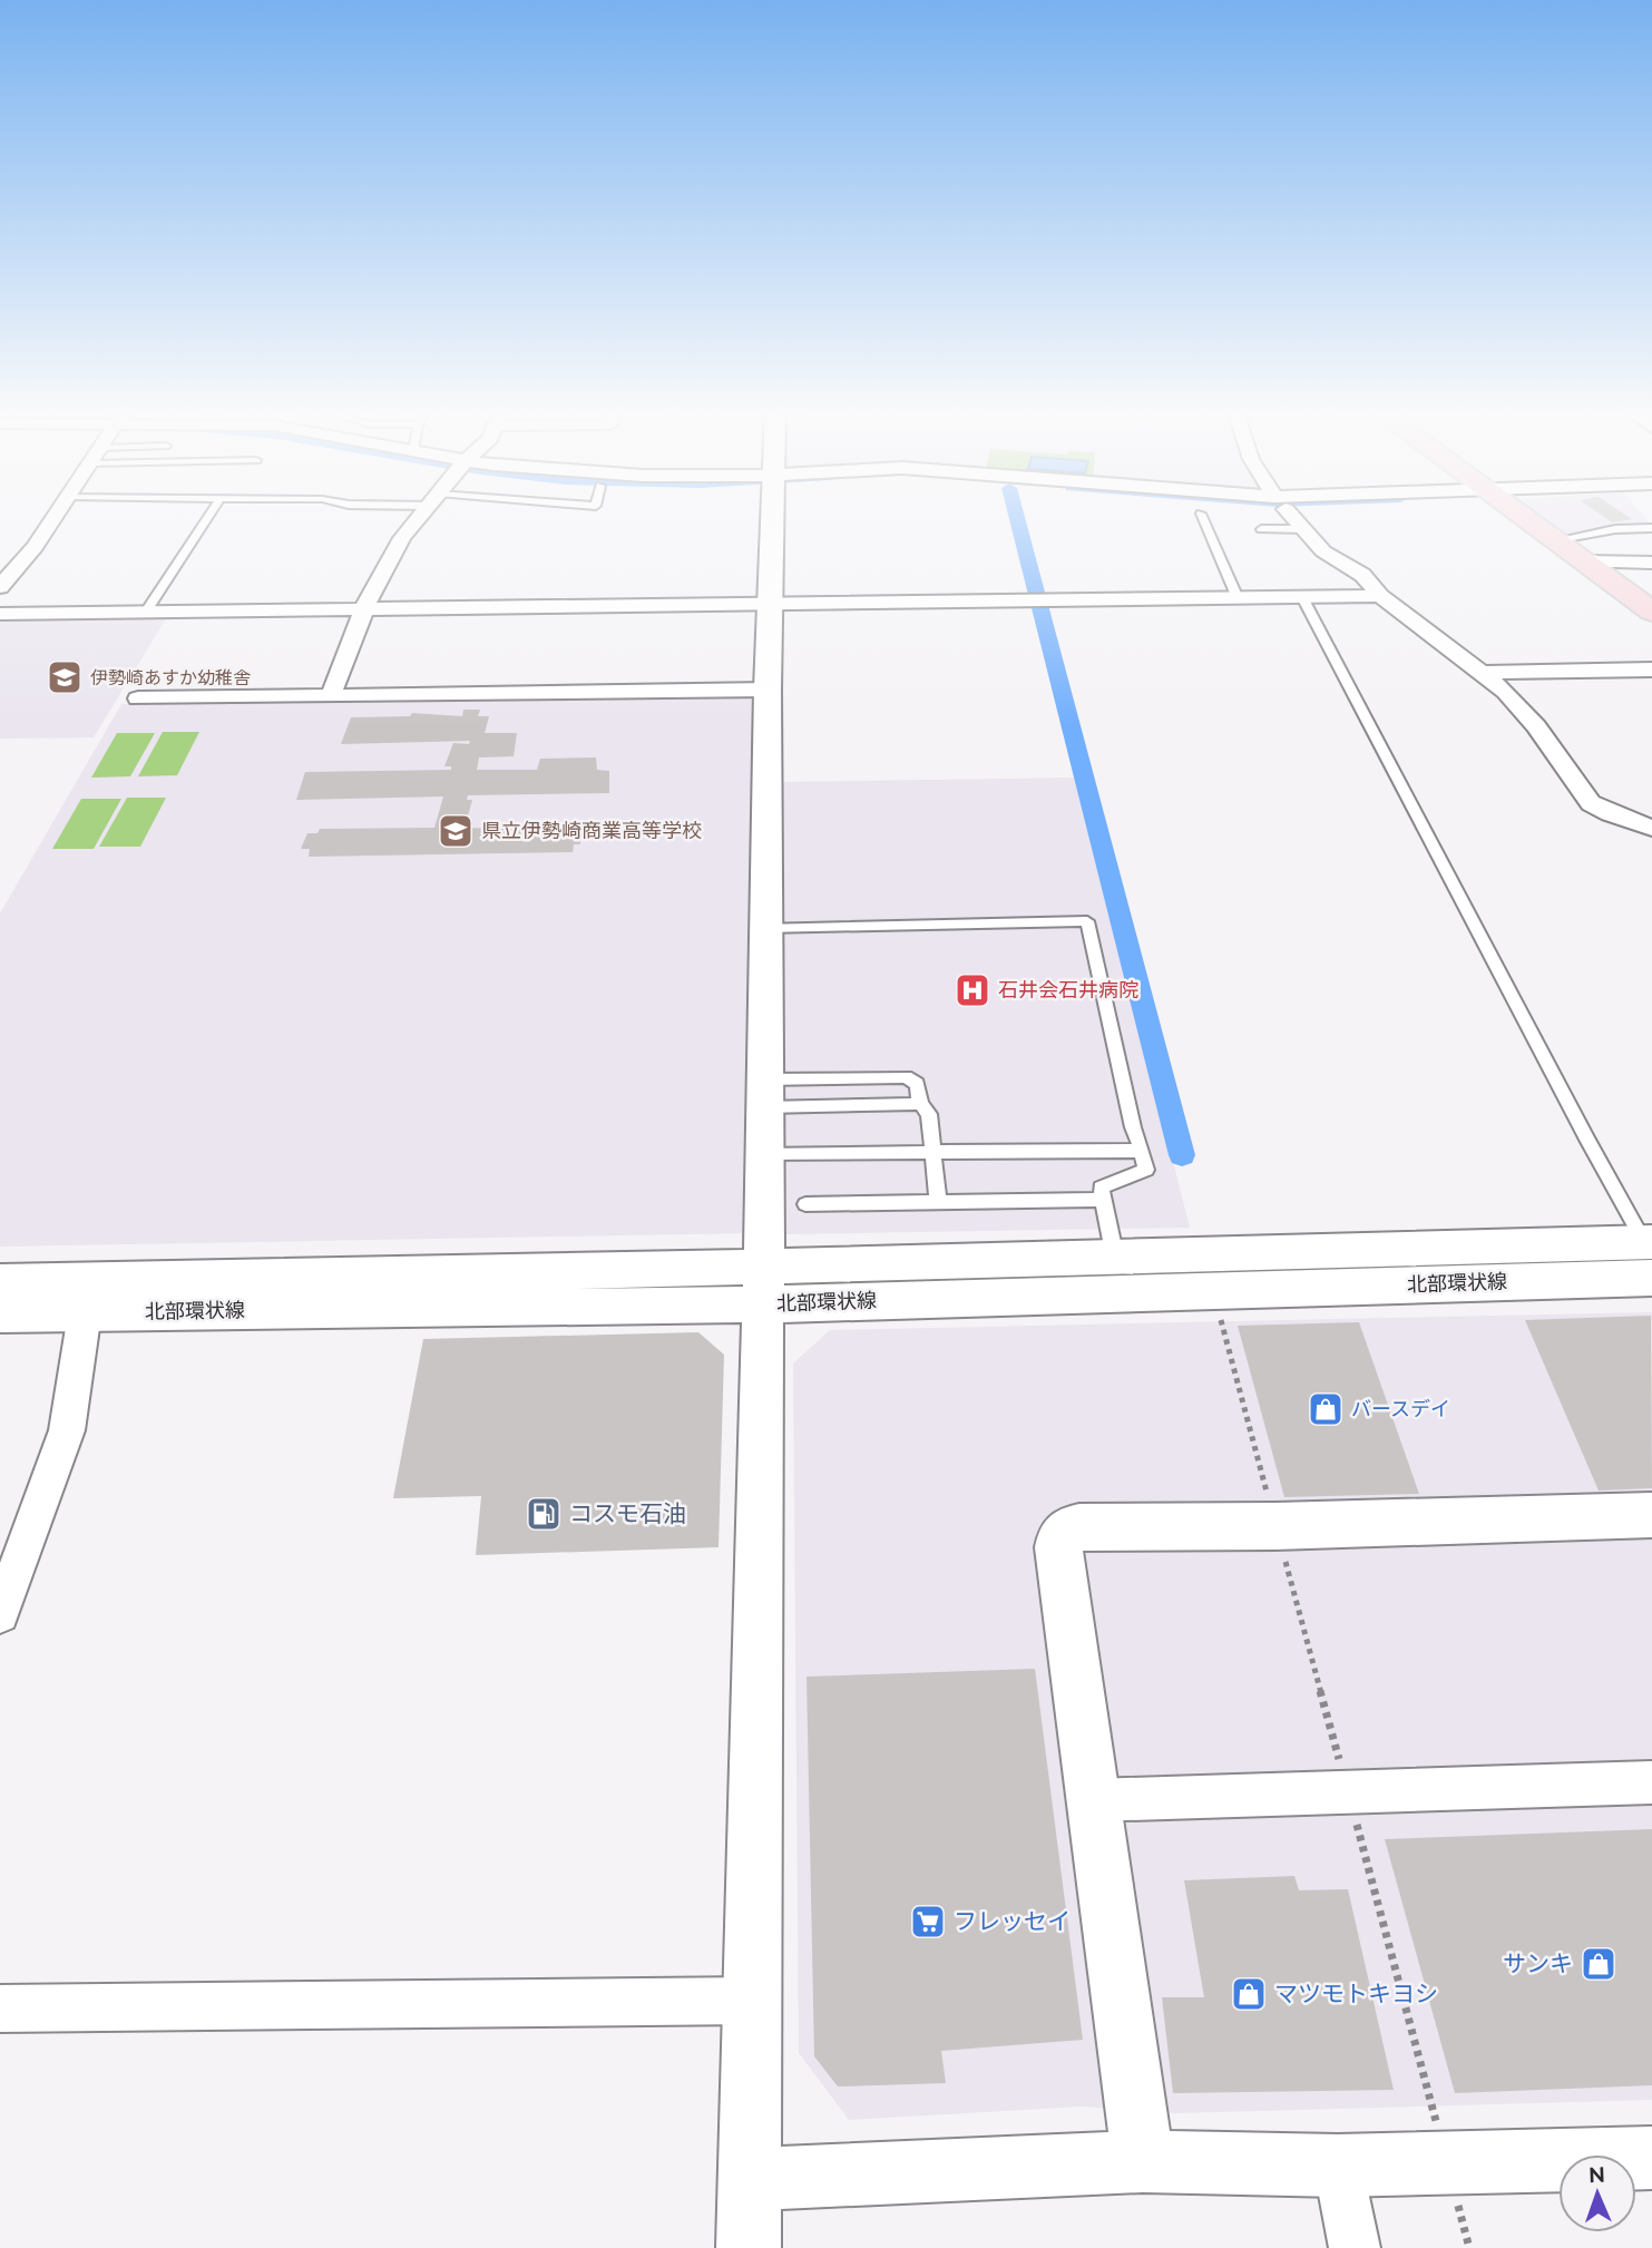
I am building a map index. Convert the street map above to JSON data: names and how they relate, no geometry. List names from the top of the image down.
{
  "streets": {
    "street": ["北部環状線"]
  },
  "places": {
    "school or university": ["伊勢崎あすか幼稚舎", "県立伊勢崎商業高等学校"],
    "hospital": ["石井会石井病院"],
    "shop": ["バースデイ", "サンキ", "マツモトキヨシ"],
    "fuel station": ["コスモ石油"],
    "supermarket": ["フレッセイ"]
  },
  "north": "top"
}
